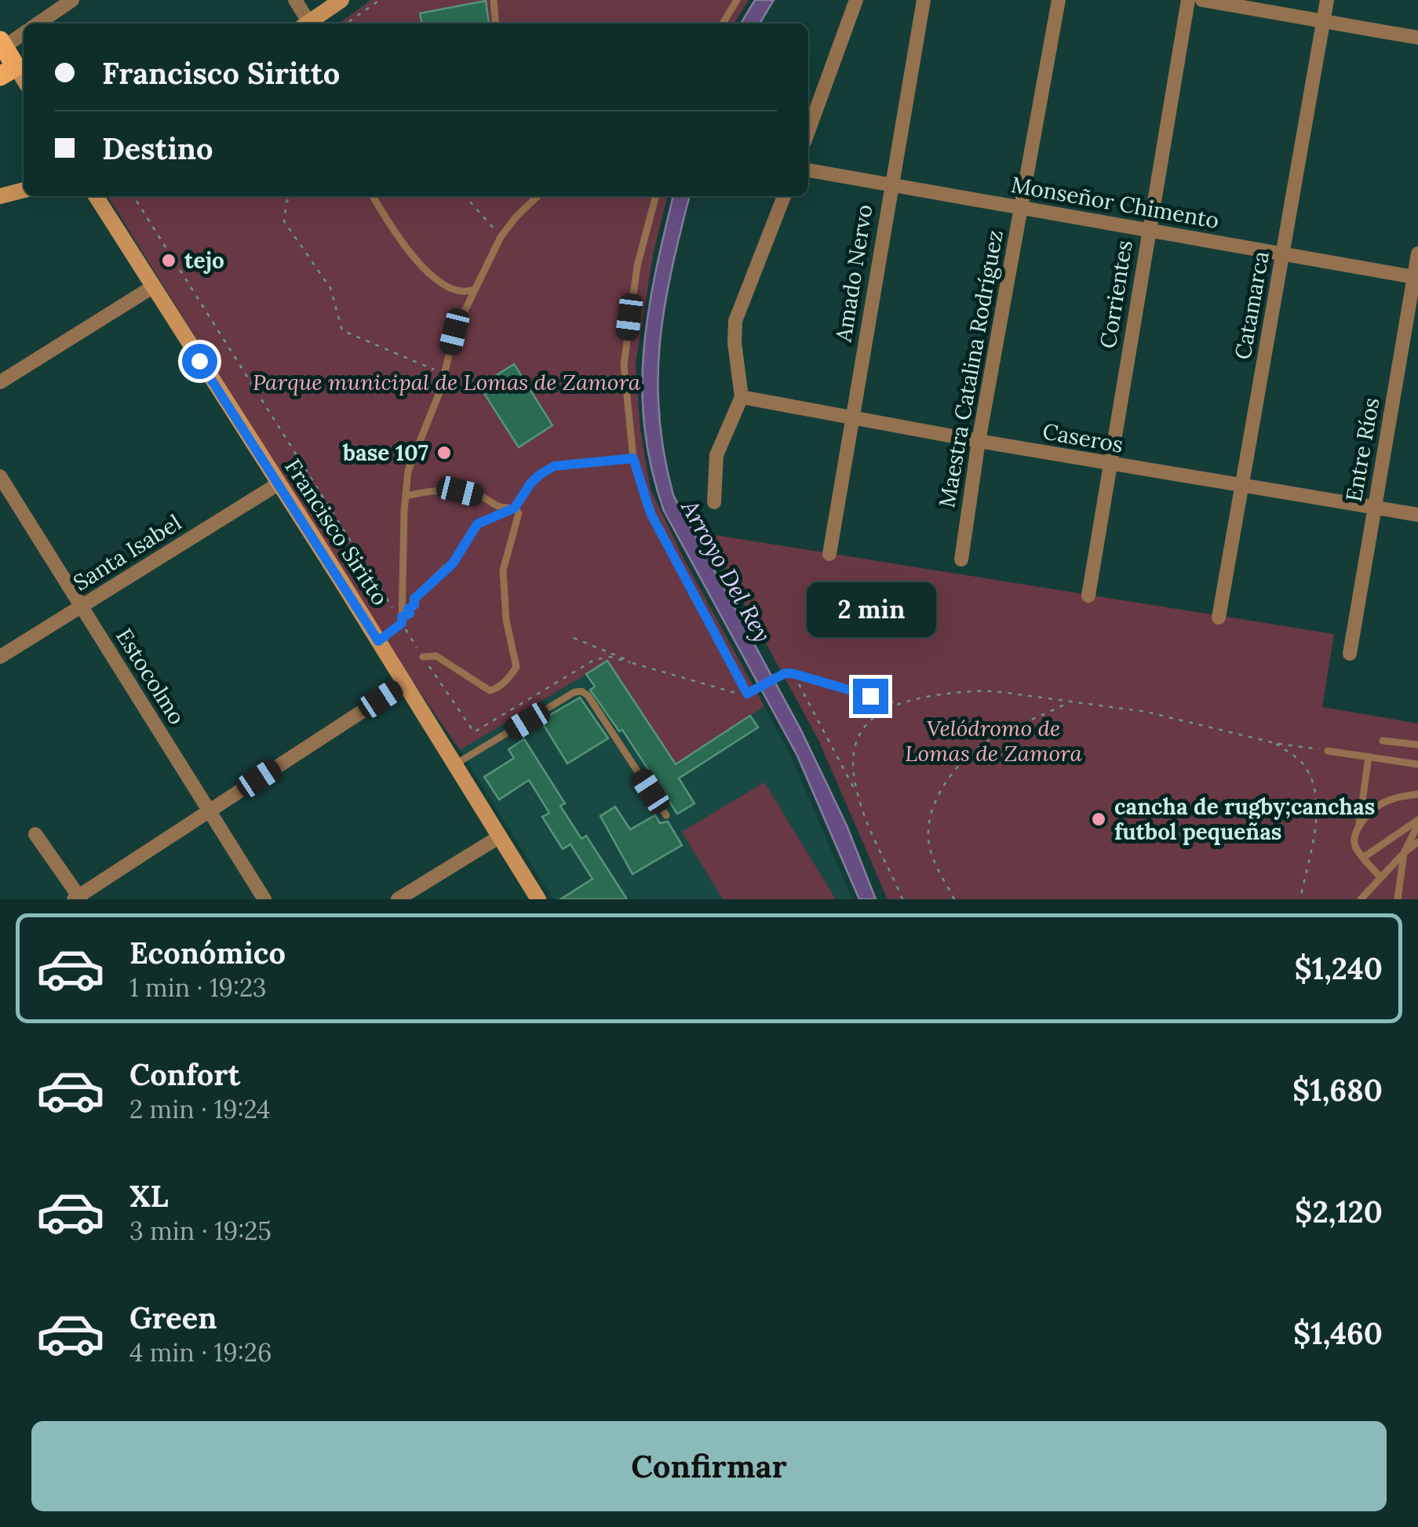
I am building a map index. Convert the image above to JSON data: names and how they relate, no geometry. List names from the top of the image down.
{
  "streets": {
    "street": [
      "Monseñor Chimento",
      "Amado Nervo",
      "Corrientes",
      "Catamarca",
      "Maestra Catalina Rodríguez",
      "Caseros",
      "Entre Ríos",
      "Francisco Siritto",
      "Santa Isabel",
      "Estocolmo"
    ]
  },
  "crossings": [
    ["Monseñor Chimento", "Amado Nervo"],
    ["Monseñor Chimento", "Corrientes"],
    ["Monseñor Chimento", "Catamarca"],
    ["Monseñor Chimento", "Maestra Catalina Rodríguez"],
    ["Monseñor Chimento", "Entre Ríos"],
    ["Amado Nervo", "Caseros"],
    ["Corrientes", "Caseros"],
    ["Catamarca", "Caseros"],
    ["Maestra Catalina Rodríguez", "Caseros"],
    ["Caseros", "Entre Ríos"],
    ["Francisco Siritto", "Santa Isabel"],
    ["Santa Isabel", "Estocolmo"]
  ],
  "water": ["Arroyo Del Rey"],
  "parks": ["Parque municipal de Lomas de Zamora", "Velódromo de Lomas de Zamora"],
  "places": ["tejo", "base 107", "cancha de rugby;canchas futbol pequeñas"],
  "page": {
    "banner": ["Francisco Siritto", "Destino"],
    "bubble": "2 min",
    "list": [
      {
        "name": "Económico",
        "note": "1 min · 19:23",
        "value": "$1,240"
      },
      {
        "name": "Confort",
        "note": "2 min · 19:24",
        "value": "$1,680"
      },
      {
        "name": "XL",
        "note": "3 min · 19:25",
        "value": "$2,120"
      },
      {
        "name": "Green",
        "note": "4 min · 19:26",
        "value": "$1,460"
      }
    ],
    "buttons": "Confirmar"
  }
}
